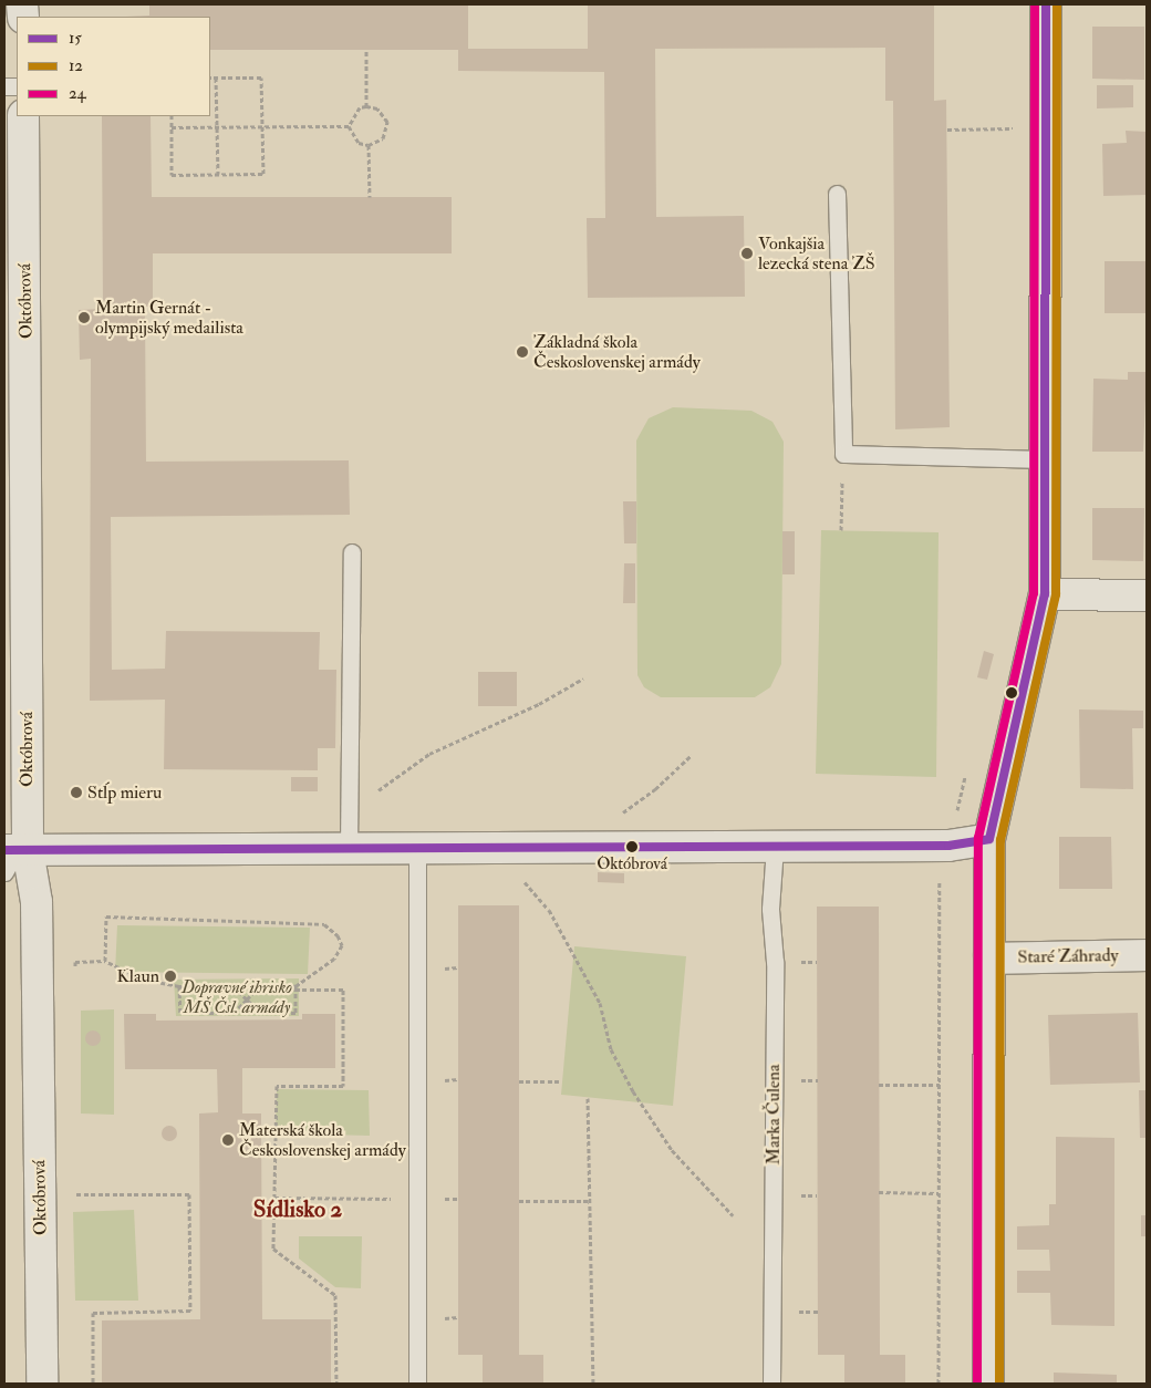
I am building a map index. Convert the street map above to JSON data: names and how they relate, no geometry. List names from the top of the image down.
{
  "streets": {
    "street": ["Októbrová", "Staré Záhrady"],
    "lane": ["Marka Čulena"]
  },
  "districts": ["Sídlisko 2"],
  "parks": ["Dopravné ihrisko MŠ Čsl. armády"],
  "places": [
    "Vonkajšia lezecká stena ZŠ",
    "Martin Gernát - olympijský medailista",
    "Základná škola Československej armády",
    "Stĺp mieru",
    "Októbrová",
    "Klaun",
    "Materská škola Československej armády"
  ],
  "lines": ["transit line 15", "transit line 12", "transit line 24"],
  "legend": ["15", "12", "24"]
}
